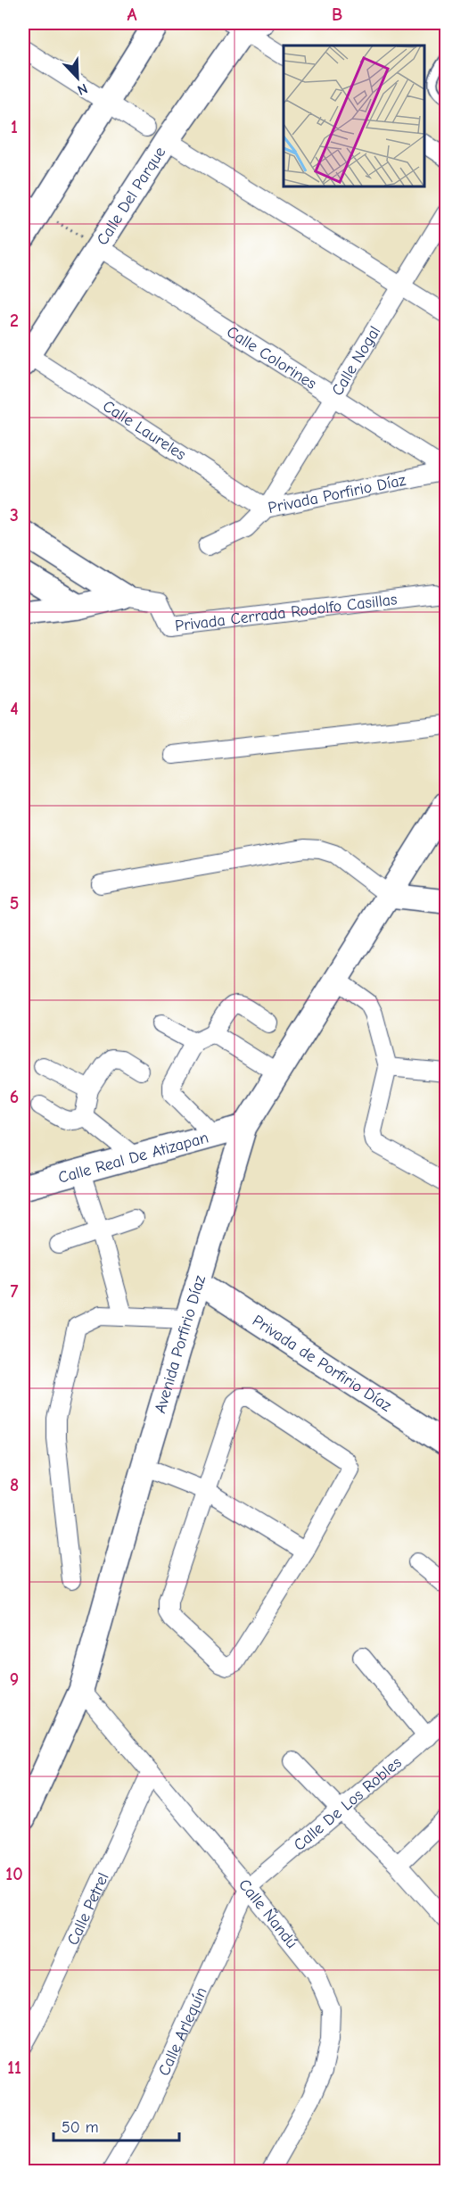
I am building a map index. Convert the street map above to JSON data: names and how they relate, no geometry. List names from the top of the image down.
{
  "streets": {
    "street": [
      "Calle Del Parque",
      "Calle Colorines",
      "Calle Nogal",
      "Calle Laureles",
      "Privada Porfirio Díaz",
      "Privada Cerrada Rodolfo Casillas",
      "Calle Real De Atizapan",
      "Avenida Porfirio Díaz",
      "Privada de Porfirio Díaz",
      "Calle De Los Robles",
      "Calle Petrel",
      "Calle Ñandú",
      "Calle Arlequín"
    ]
  },
  "crossings": [
    ["Calle Del Parque", "Calle Colorines"],
    ["Calle Del Parque", "Calle Laureles"],
    ["Calle Colorines", "Calle Nogal"],
    ["Calle Colorines", "Privada Porfirio Díaz"],
    ["Calle Nogal", "Calle Laureles"],
    ["Calle Nogal", "Privada Porfirio Díaz"],
    ["Calle Laureles", "Privada Porfirio Díaz"],
    ["Calle Real De Atizapan", "Avenida Porfirio Díaz"],
    ["Avenida Porfirio Díaz", "Privada de Porfirio Díaz"],
    ["Avenida Porfirio Díaz", "Calle Ñandú"],
    ["Calle De Los Robles", "Calle Ñandú"],
    ["Calle De Los Robles", "Calle Arlequín"],
    ["Calle Petrel", "Calle Ñandú"],
    ["Calle Ñandú", "Calle Arlequín"]
  ],
  "scale_bar": "50 m",
  "north": "bottom right",
  "grid": {
    "columns": ["A", "B"],
    "rows": [
      "1",
      "2",
      "3",
      "4",
      "5",
      "6",
      "7",
      "8",
      "9",
      "10",
      "11"
    ]
  }
}
